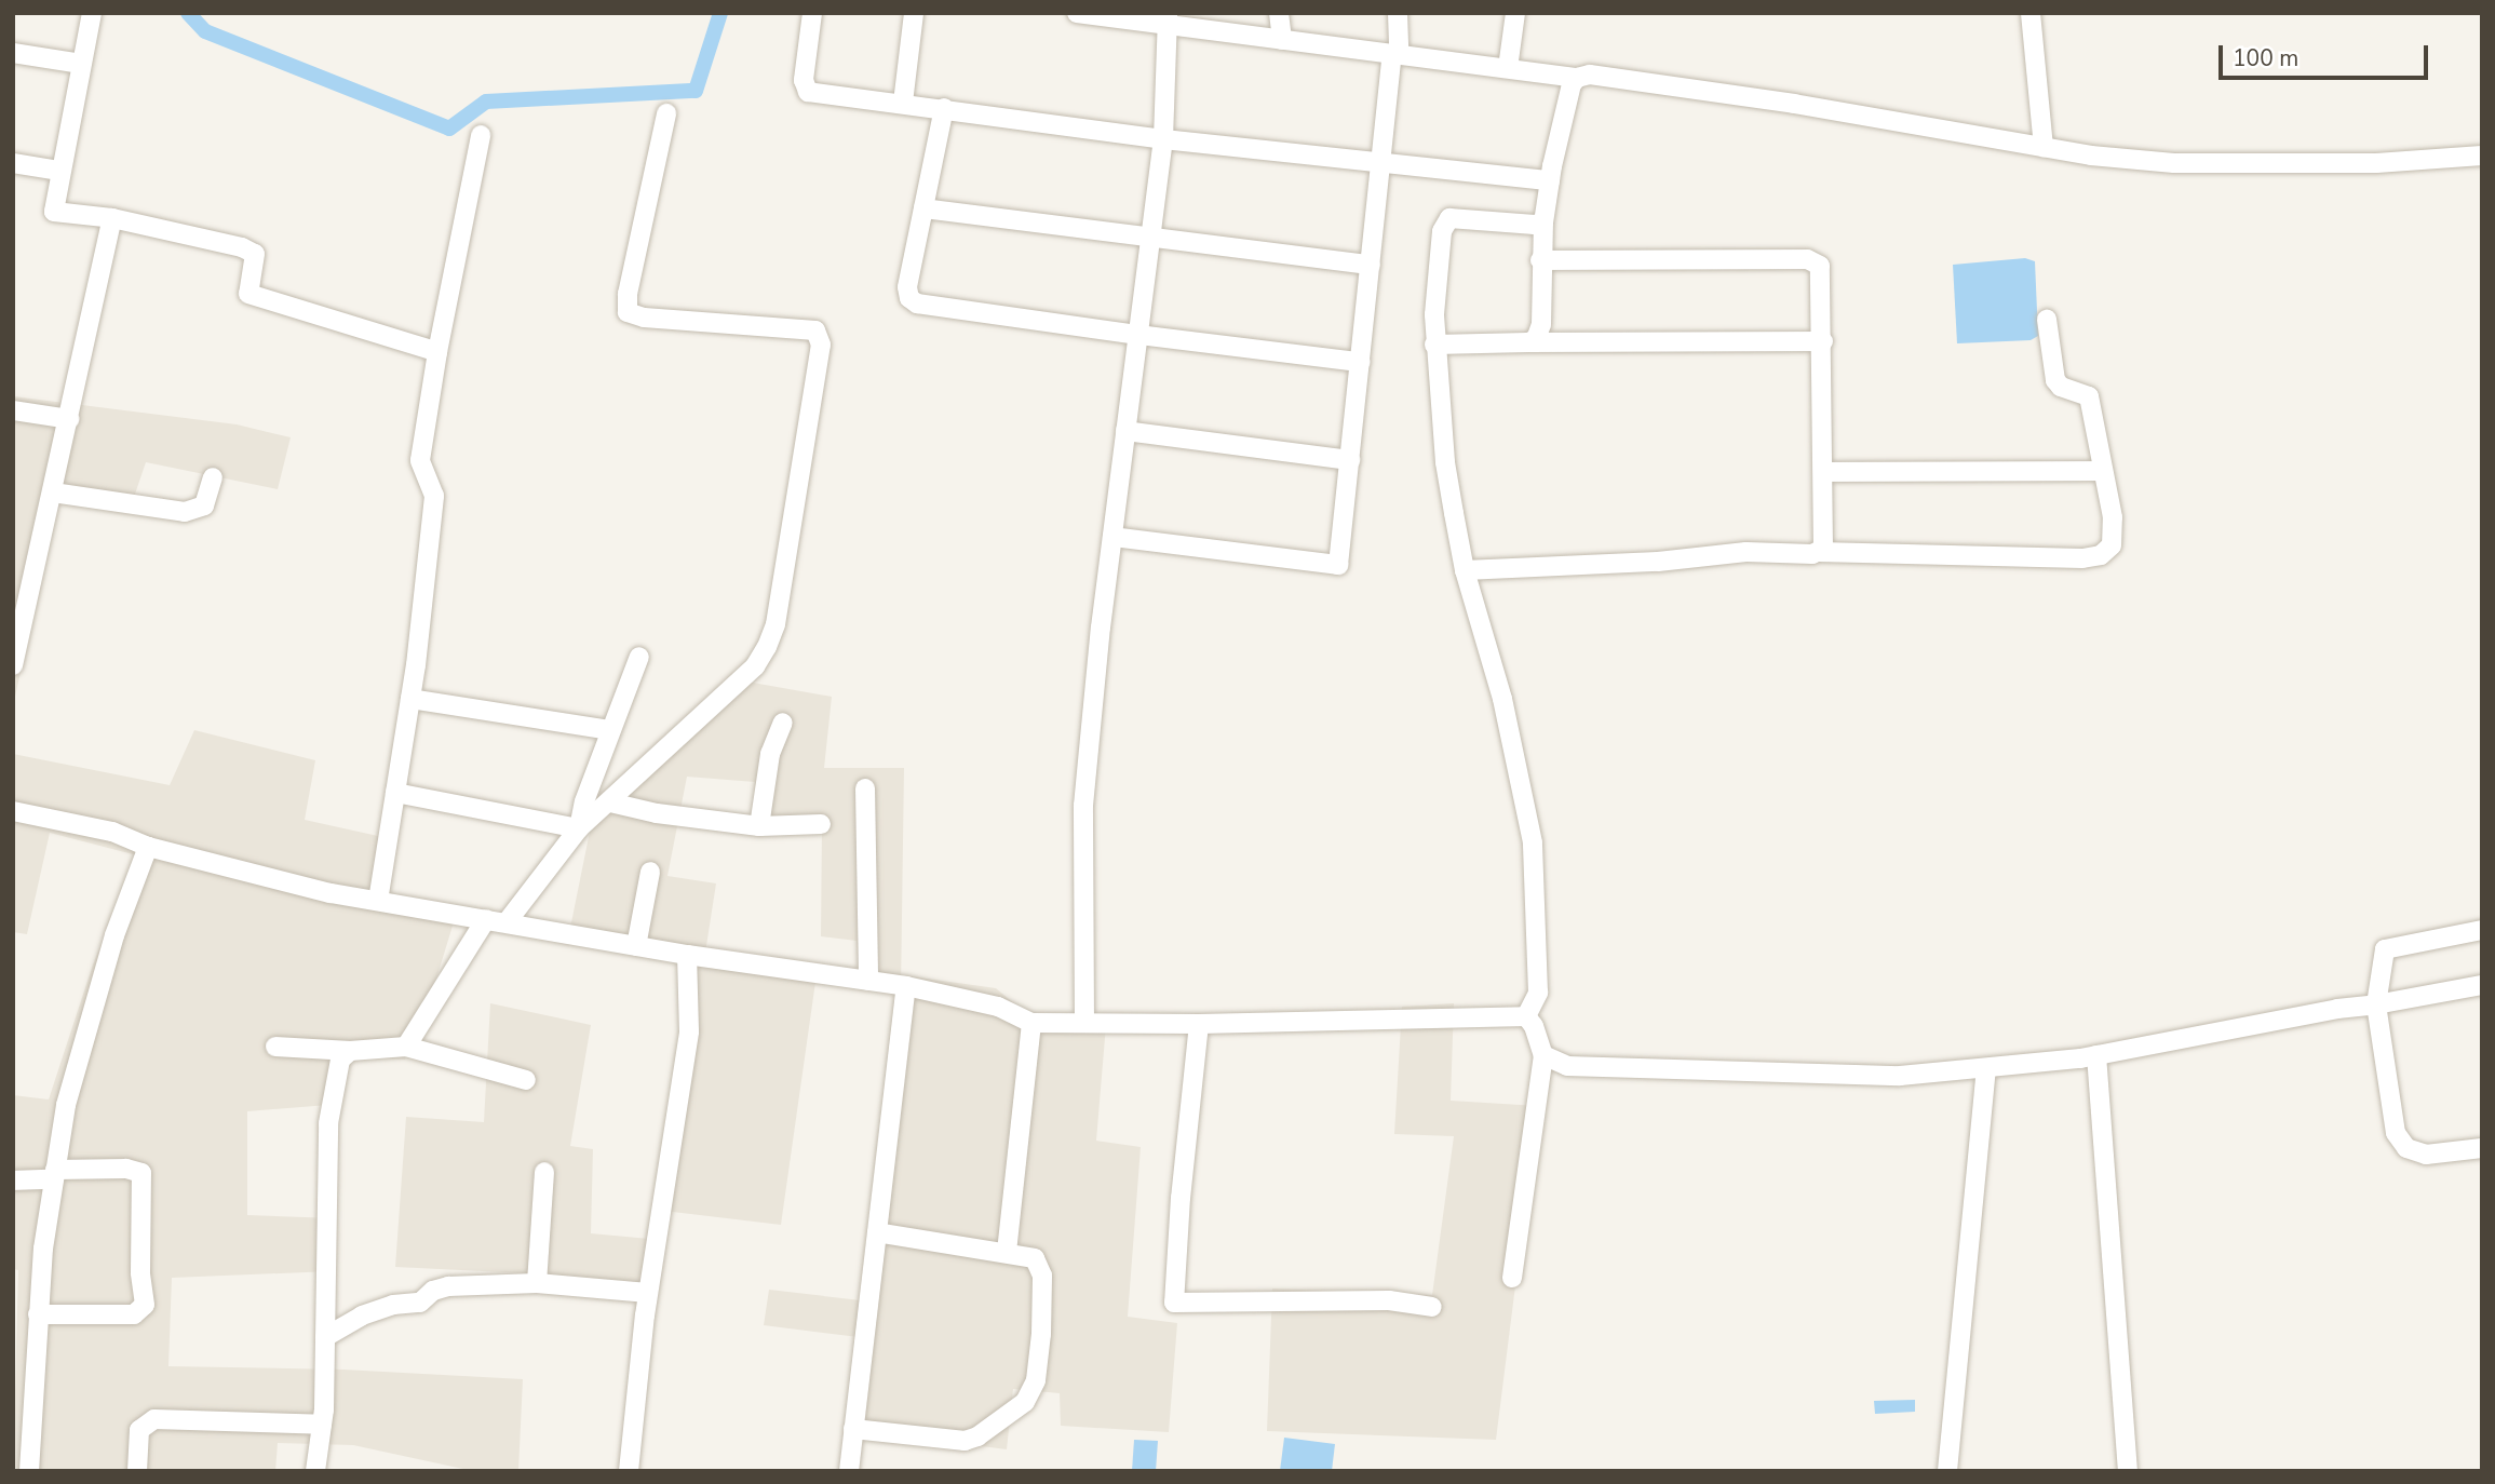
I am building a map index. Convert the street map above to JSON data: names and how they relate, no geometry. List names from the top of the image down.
{
  "scale_bar": "100 m"
}
